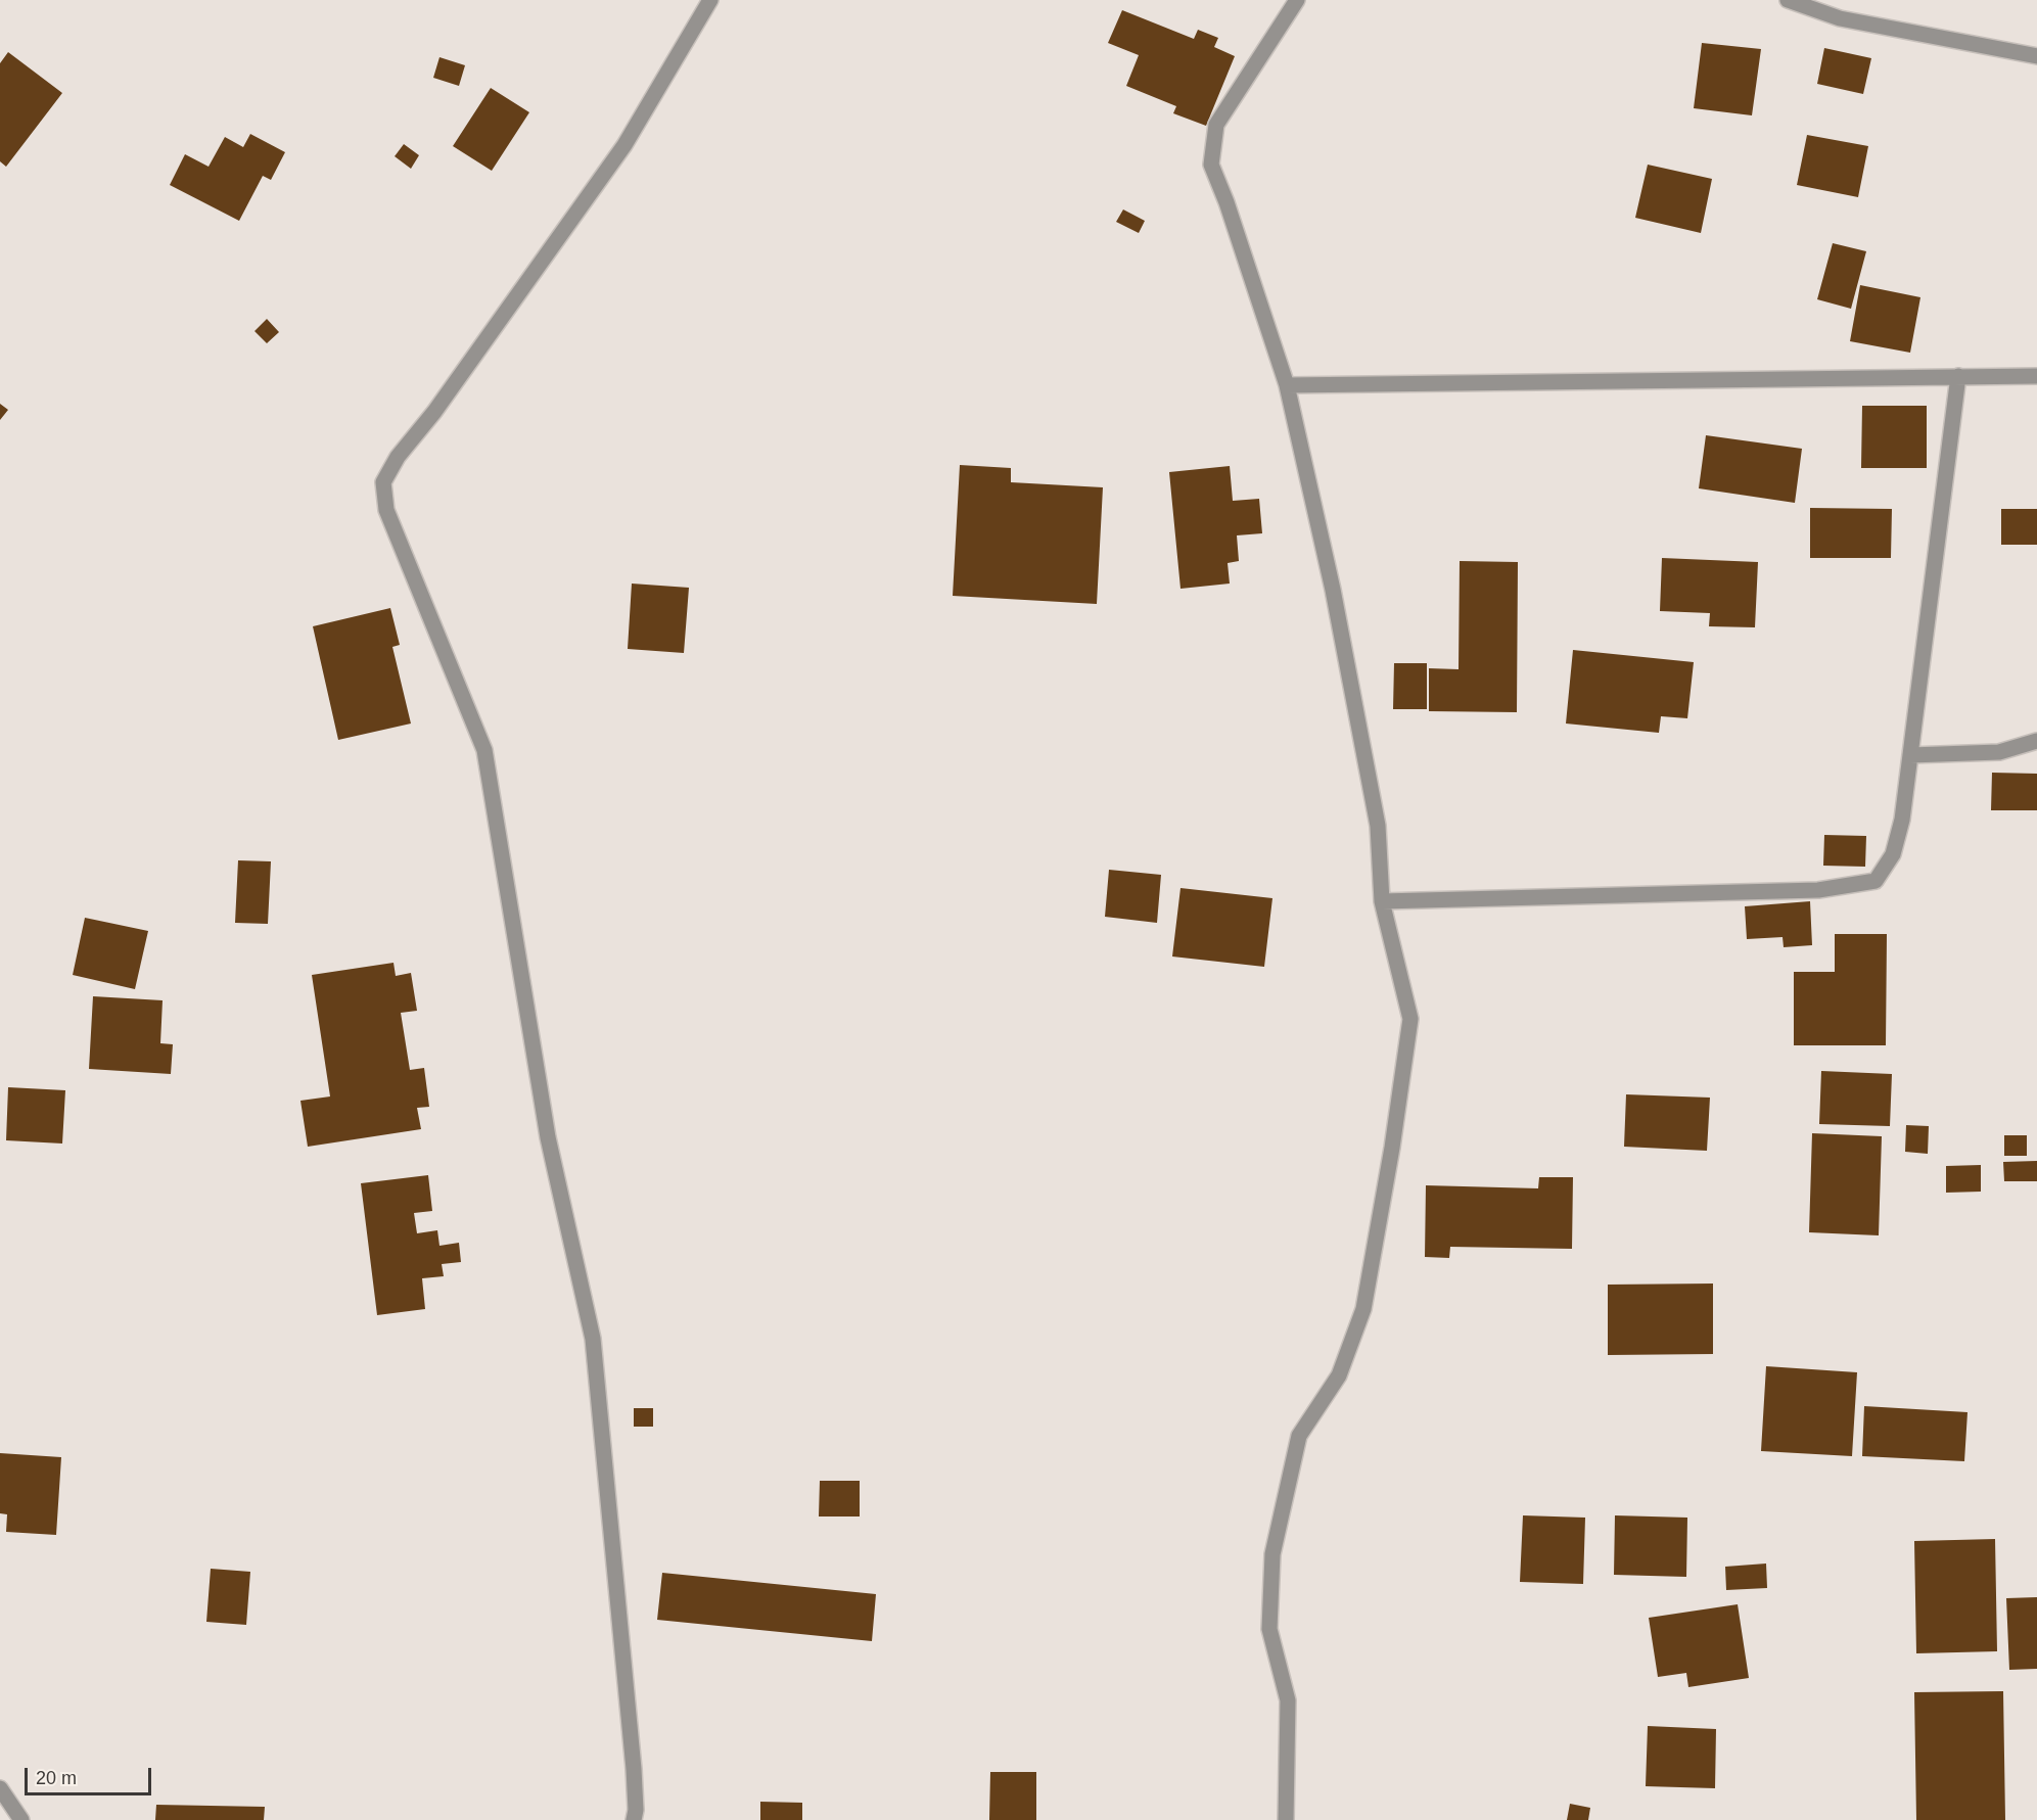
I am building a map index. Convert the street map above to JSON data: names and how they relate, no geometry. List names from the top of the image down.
{
  "scale_bar": "20 m"
}
